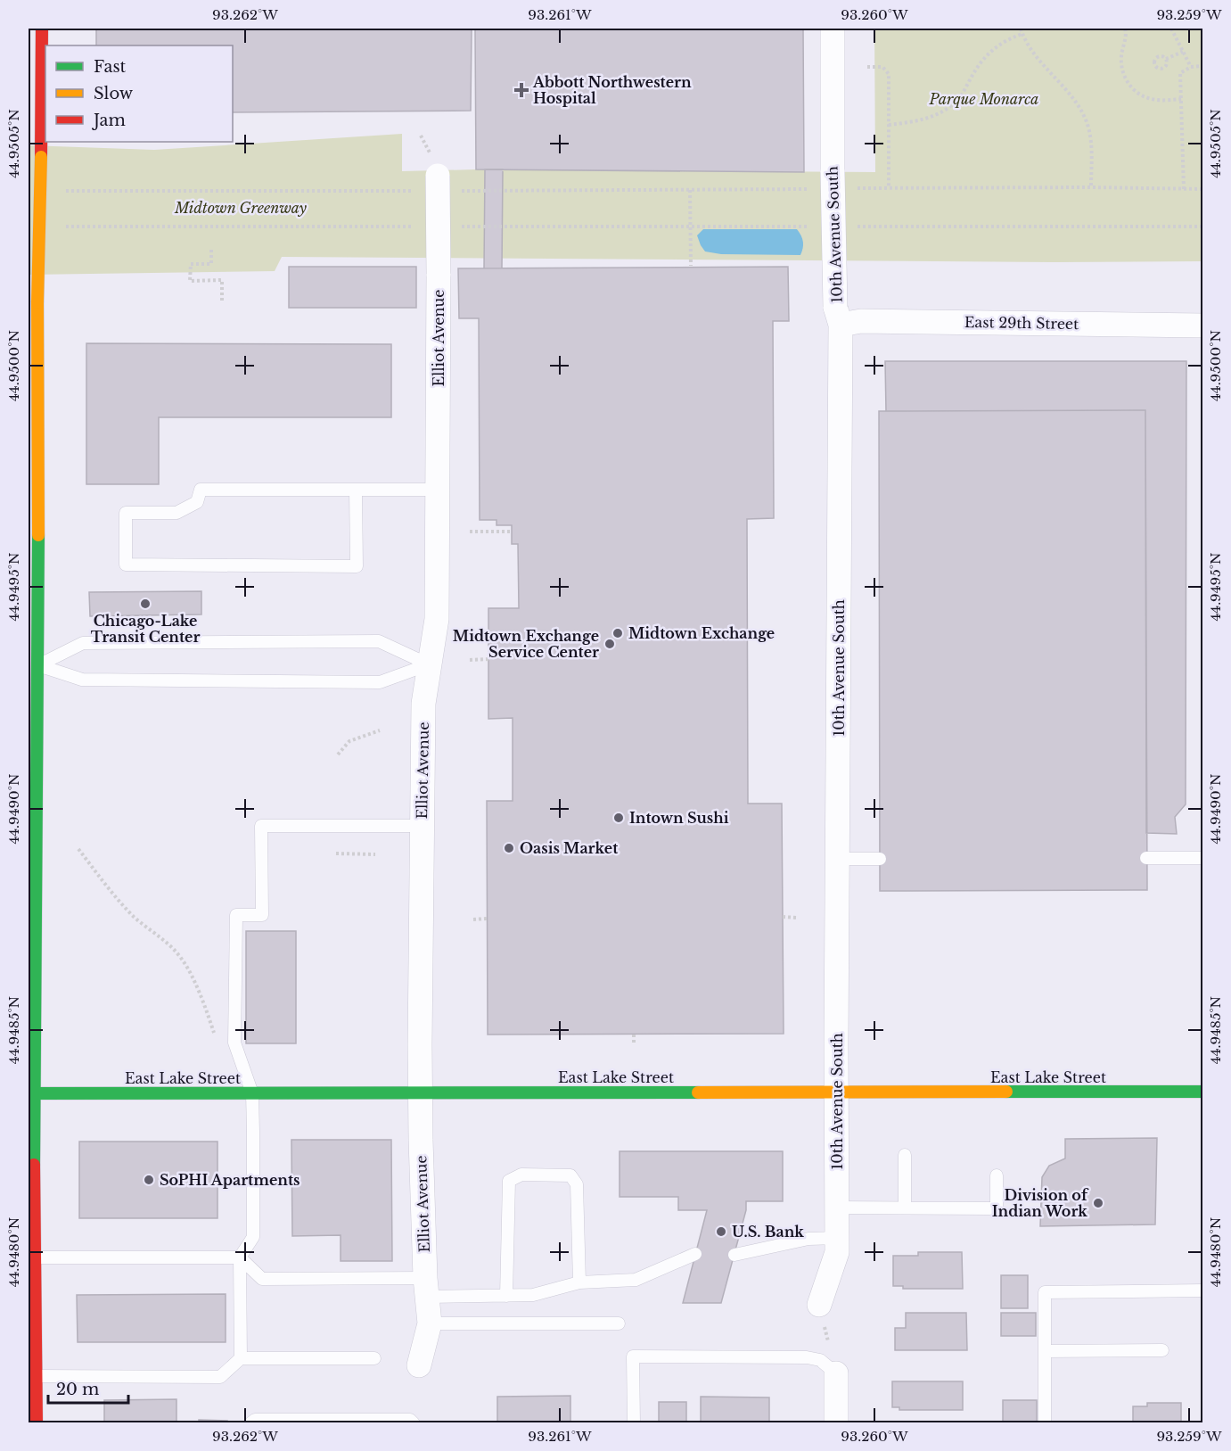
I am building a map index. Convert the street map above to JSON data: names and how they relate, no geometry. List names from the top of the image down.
{
  "streets": {
    "street": [
      "10th Avenue South",
      "East 29th Street",
      "Elliot Avenue",
      "East Lake Street"
    ]
  },
  "crossings": [
    ["10th Avenue South", "East 29th Street"],
    ["10th Avenue South", "East Lake Street"],
    ["Elliot Avenue", "East Lake Street"]
  ],
  "parks": ["Parque Monarca", "Midtown Greenway"],
  "places": {
    "health": ["Abbott Northwestern Hospital"],
    "other": [
      "Chicago-Lake Transit Center",
      "Midtown Exchange",
      "Midtown Exchange Service Center",
      "Intown Sushi",
      "Oasis Market",
      "SoPHI Apartments",
      "Division of Indian Work",
      "U.S. Bank"
    ]
  },
  "legend": ["Fast", "Slow", "Jam"],
  "scale_bar": "20 m",
  "coordinates": [
    "93.262°W",
    "93.261°W",
    "93.260°W",
    "93.259°W",
    "44.9505°N",
    "44.9500°N",
    "44.9495°N",
    "44.9490°N",
    "44.9485°N",
    "44.9480°N"
  ]
}
